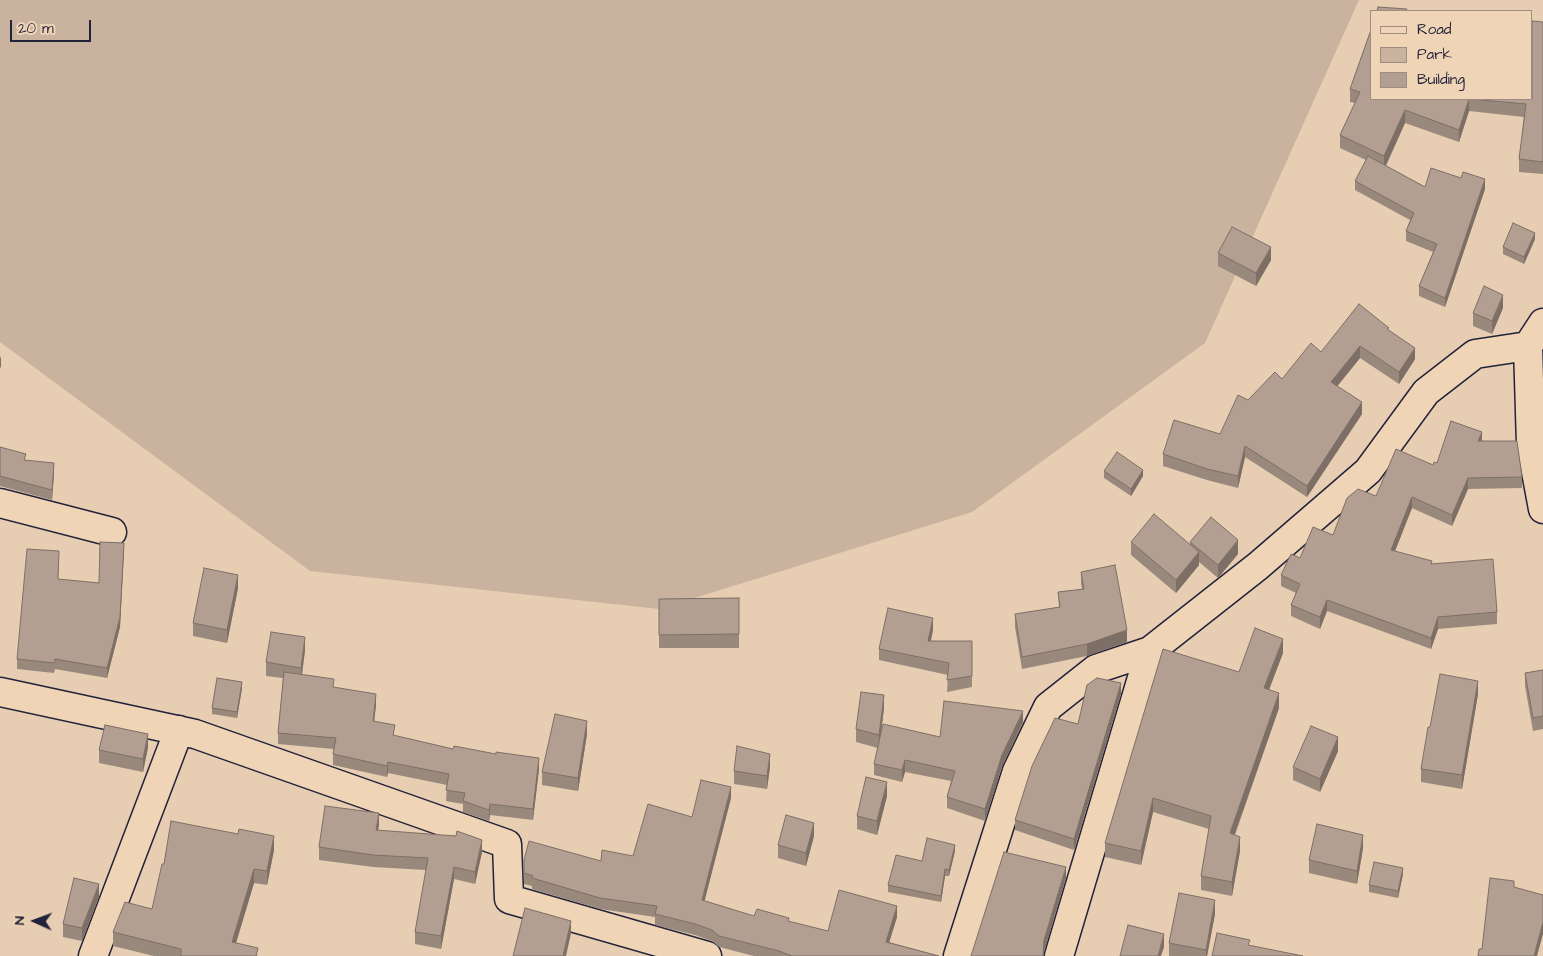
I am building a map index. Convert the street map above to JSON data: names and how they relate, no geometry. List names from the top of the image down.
{
  "legend": ["Road", "Park", "Building"],
  "scale_bar": "20 m",
  "north": "left"
}
